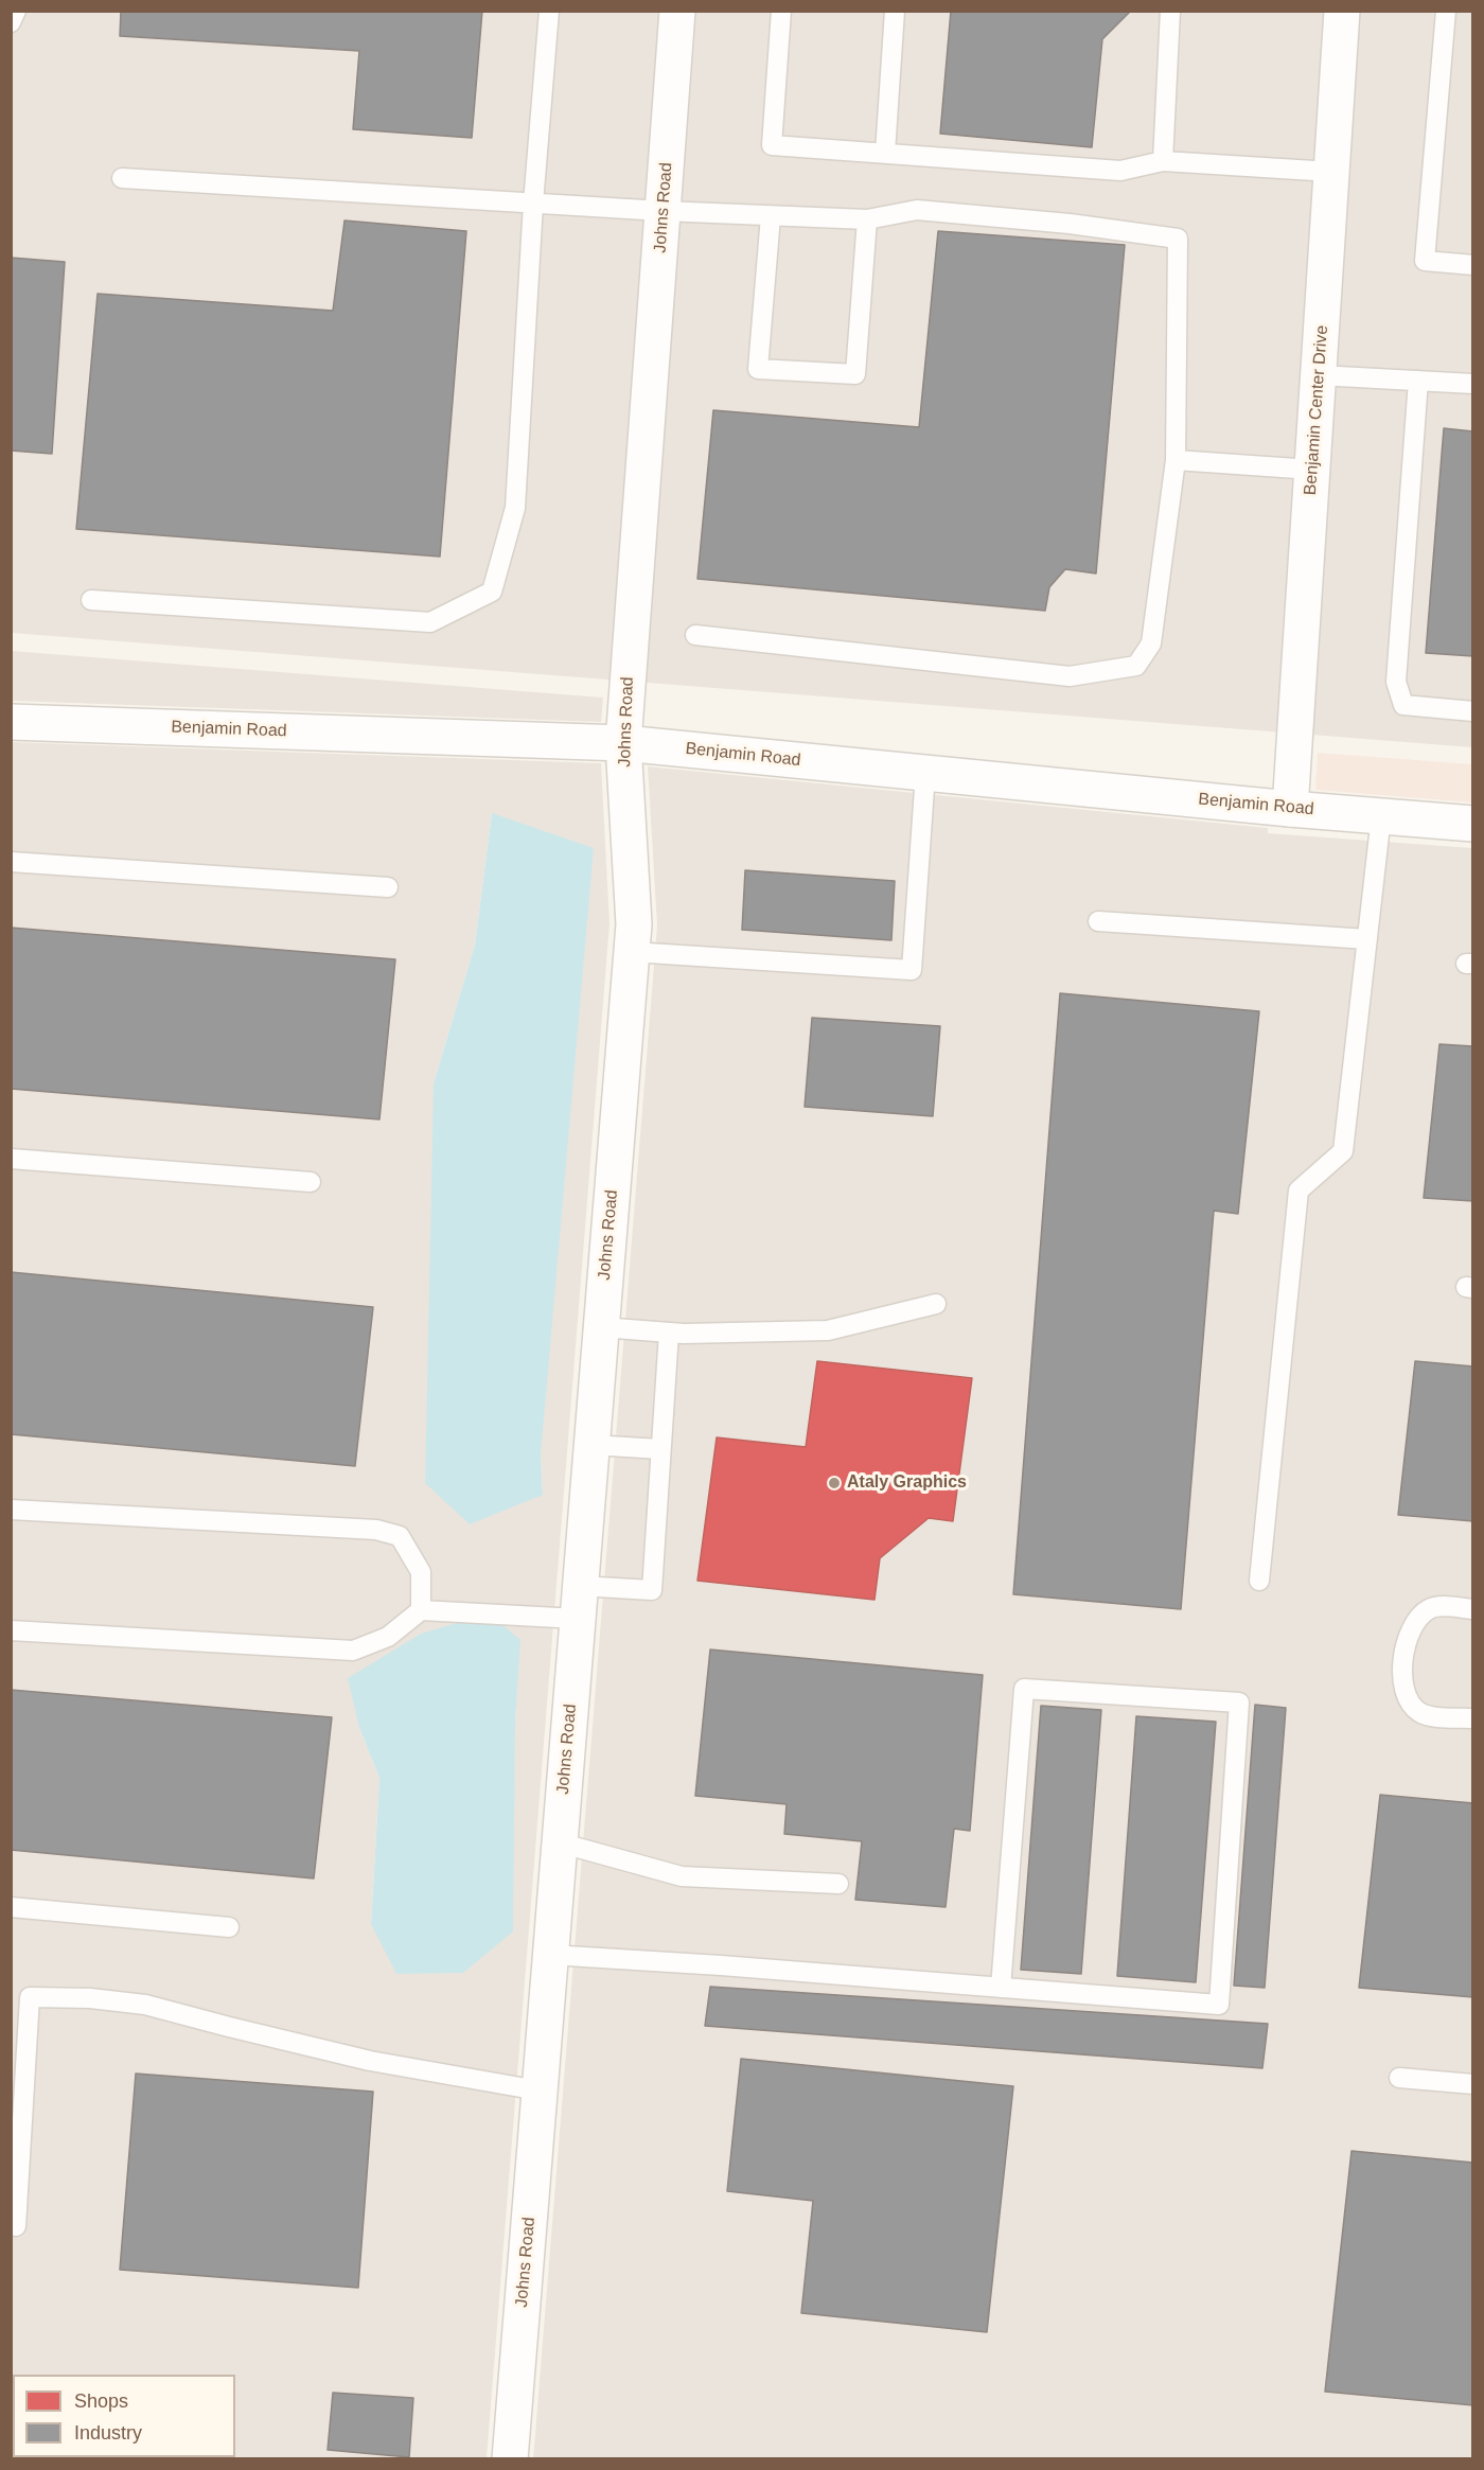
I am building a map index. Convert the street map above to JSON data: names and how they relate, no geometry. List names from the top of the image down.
{
  "streets": {
    "street": ["Johns Road", "Benjamin Center Drive", "Benjamin Road"]
  },
  "crossings": [
    ["Johns Road", "Benjamin Road"],
    ["Benjamin Center Drive", "Benjamin Road"]
  ],
  "places": ["Ataly Graphics"],
  "legend": ["Shops", "Industry"]
}
